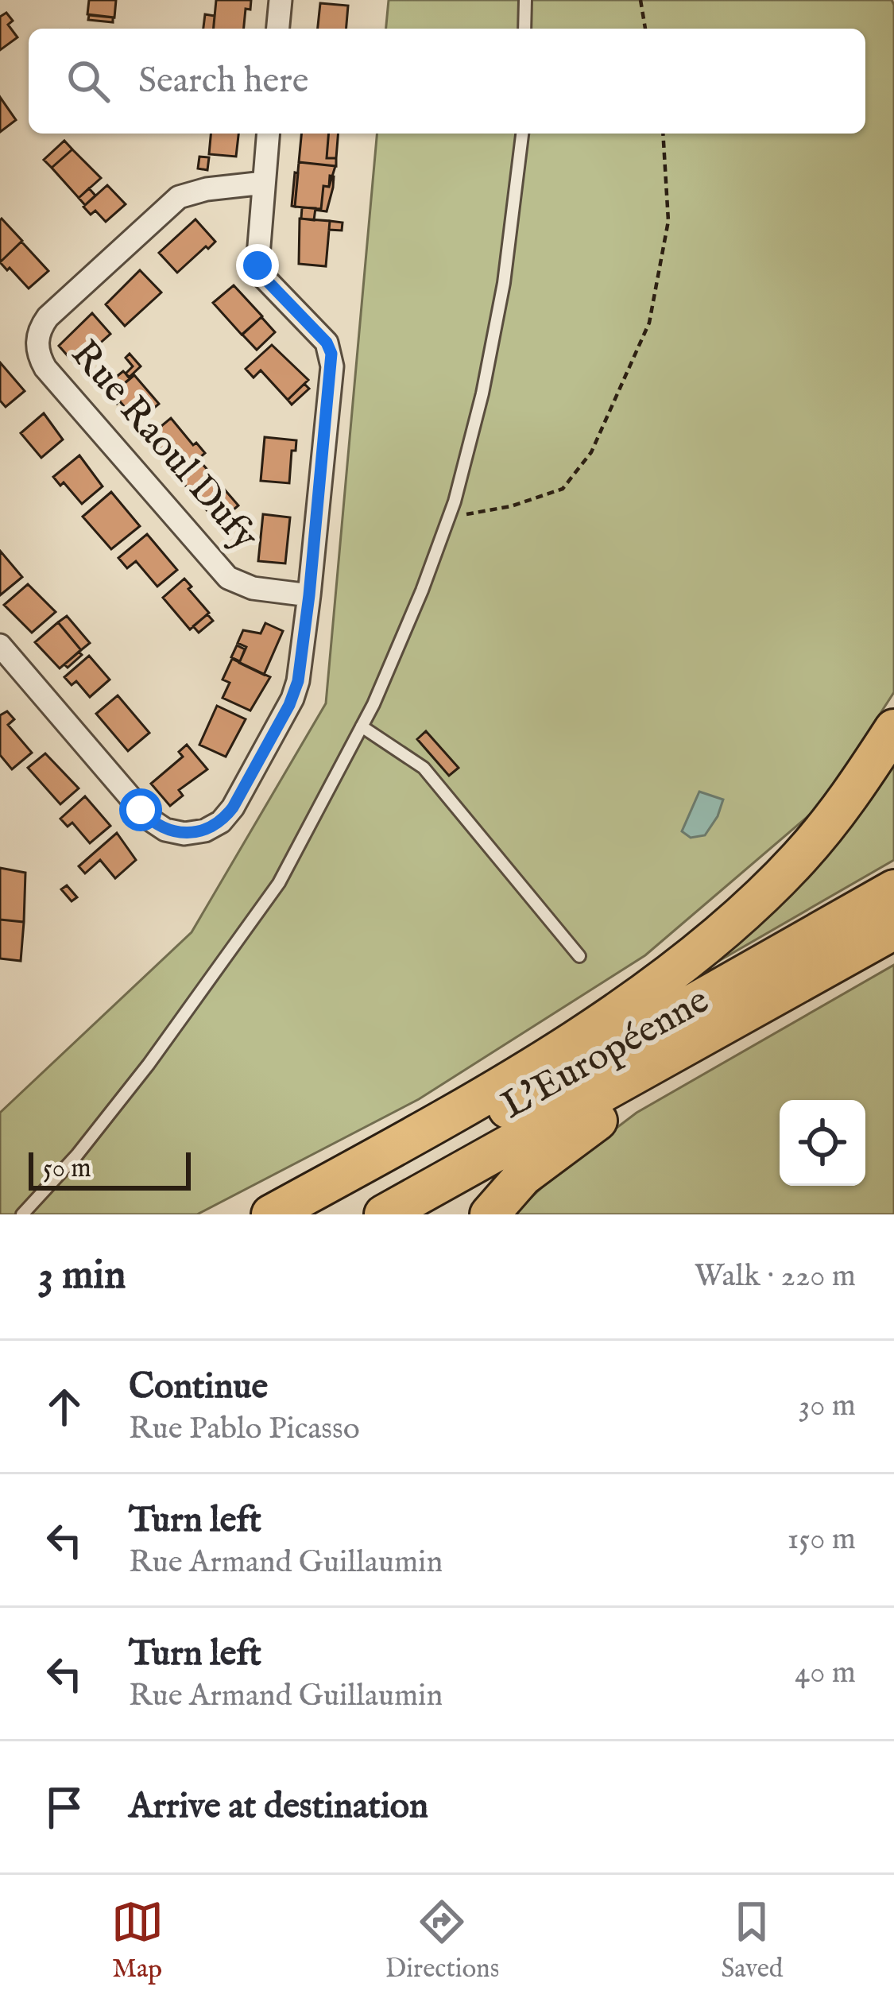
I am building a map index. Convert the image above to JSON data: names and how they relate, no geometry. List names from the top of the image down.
{
  "streets": {
    "highway": ["L'Européenne"],
    "street": ["Rue Raoul Dufy"]
  },
  "scale_bar": "50 m",
  "page": {
    "search": "Search here",
    "scale": "50 m",
    "heading": ["3 min", "Walk · 220 m"],
    "list": [
      ["Continue", "Rue Pablo Picasso", "30 m"],
      ["Turn left", "Rue Armand Guillaumin", "150 m"],
      ["Turn left", "Rue Armand Guillaumin", "40 m"],
      "Arrive at destination"
    ],
    "nav": ["Map", "Directions", "Saved"]
  }
}
